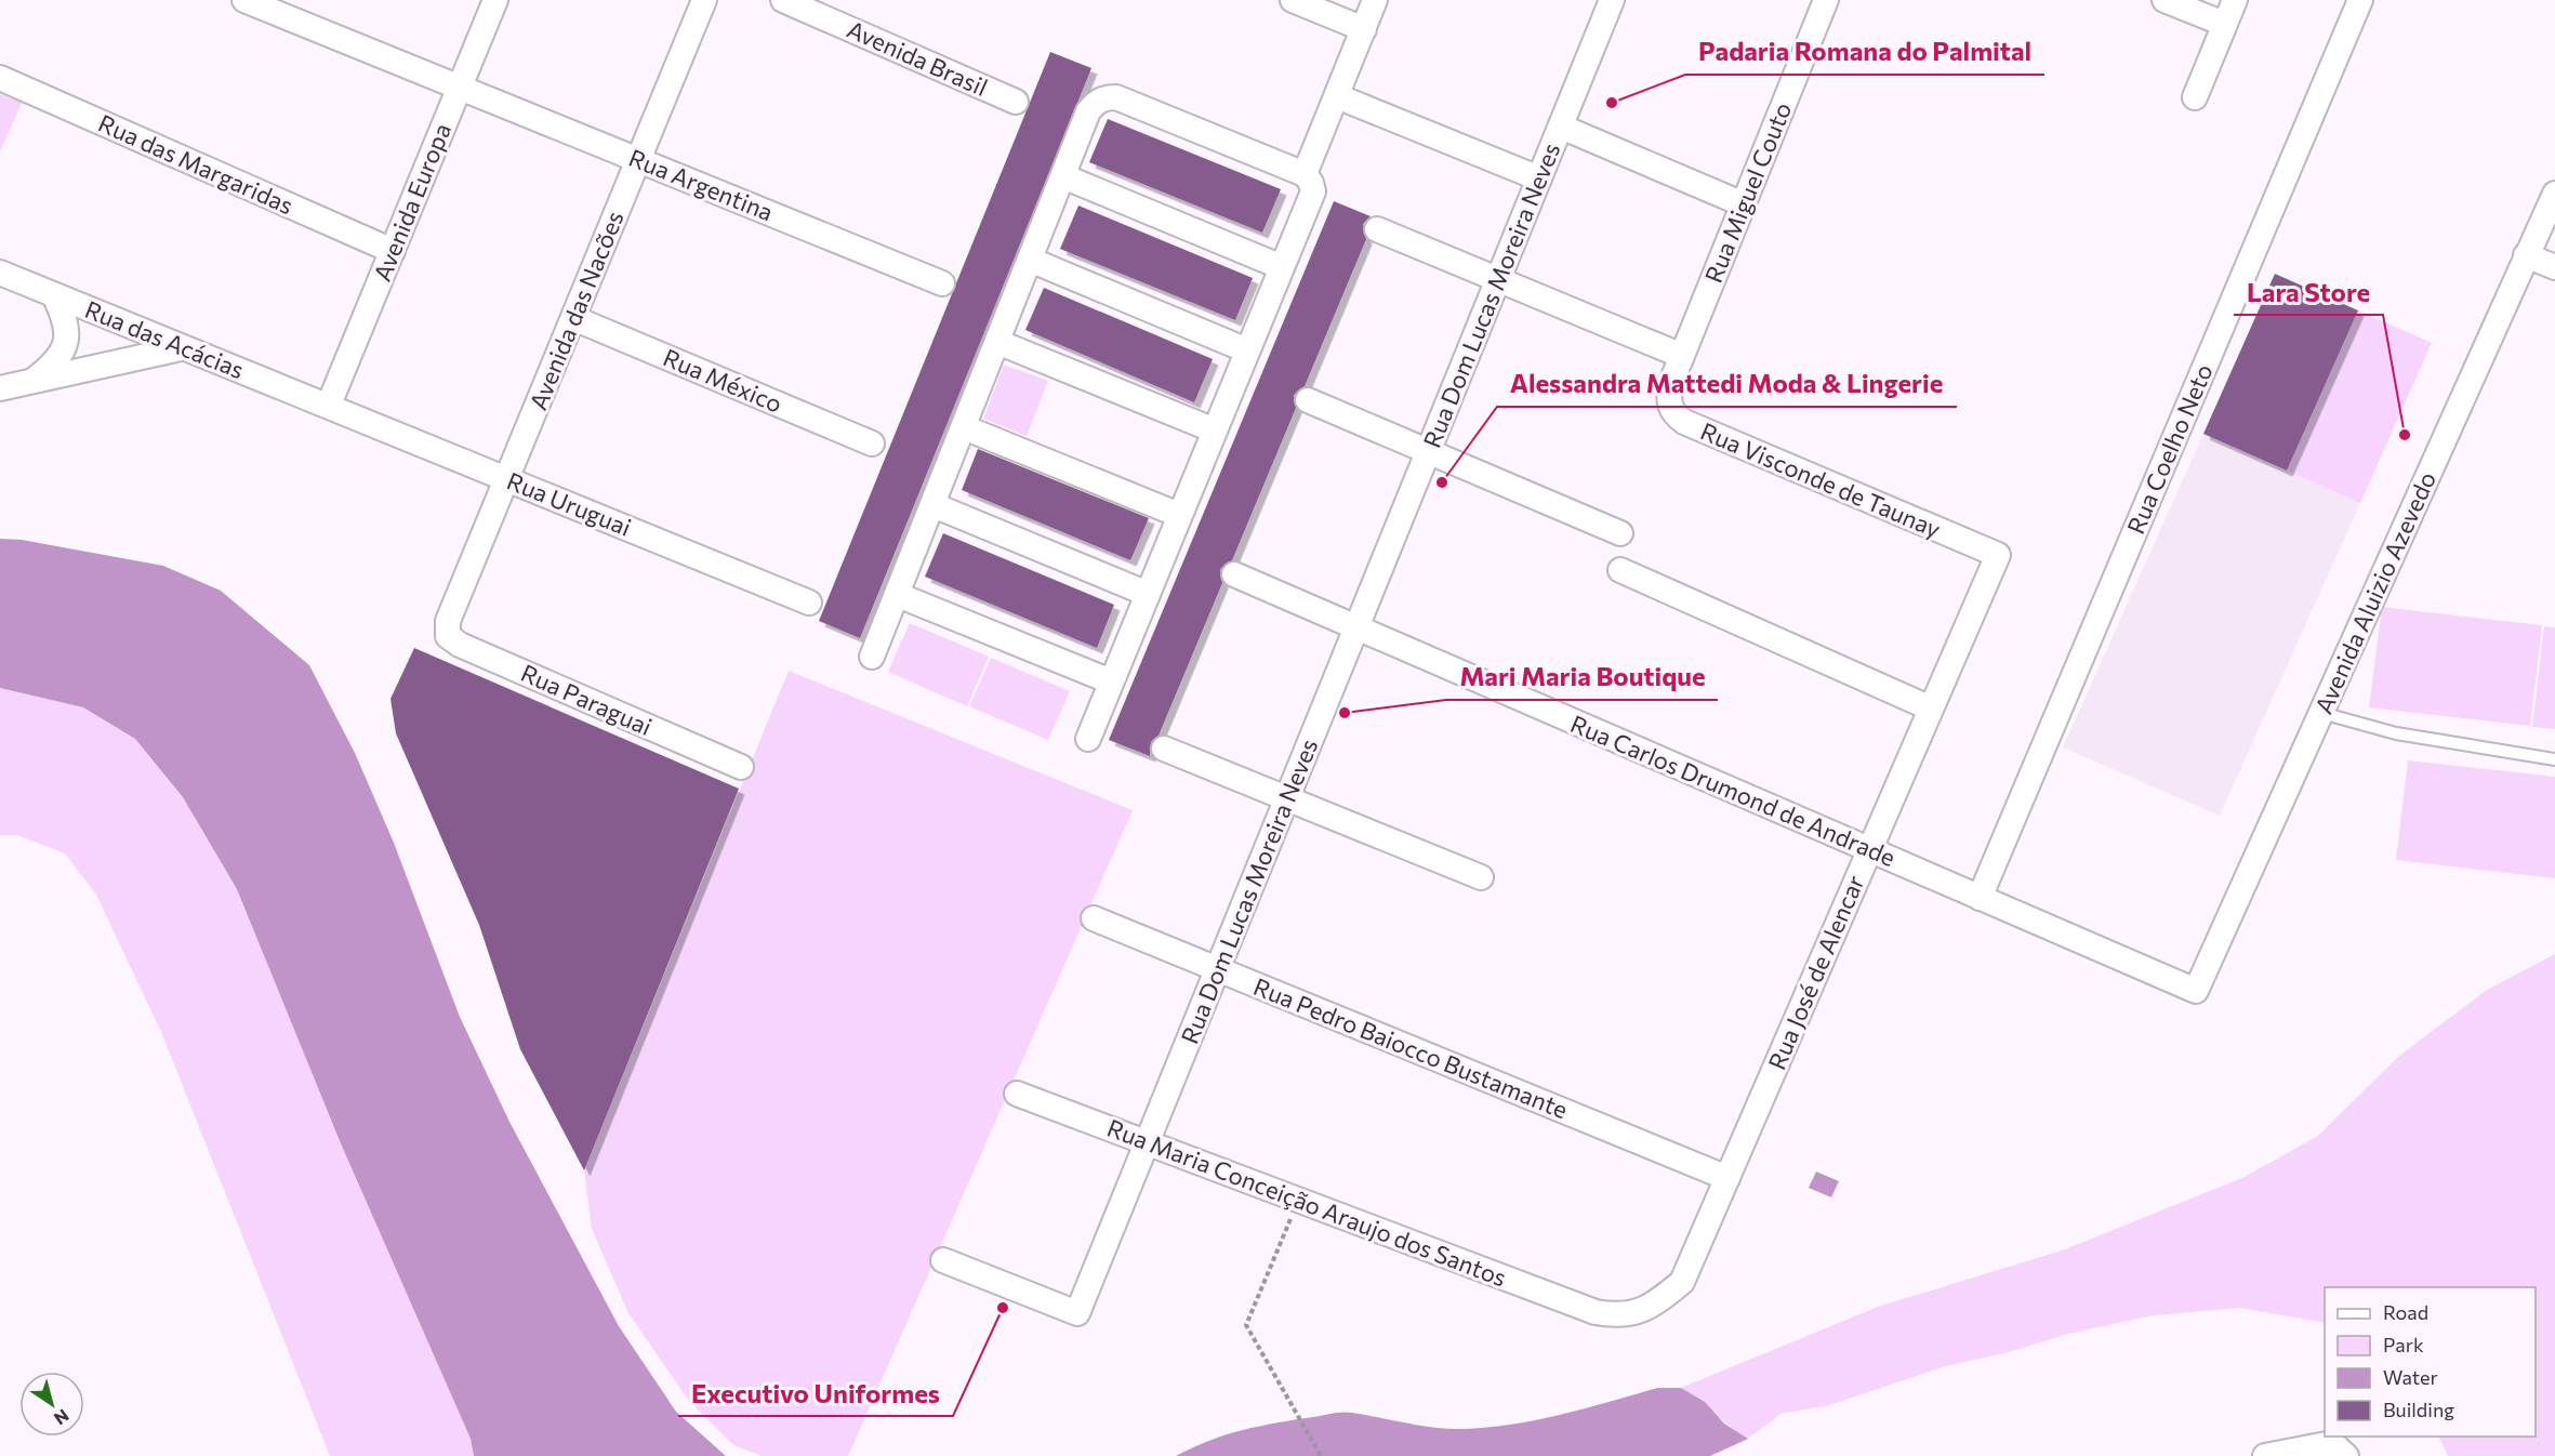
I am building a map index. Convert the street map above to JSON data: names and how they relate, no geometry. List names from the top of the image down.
{
  "streets": {
    "street": [
      "Avenida Brasil",
      "Rua das Margaridas",
      "Rua Argentina",
      "Rua Miguel Couto",
      "Avenida Europa",
      "Rua Dom Lucas Moreira Neves",
      "Avenida das Nacões",
      "Rua das Acácias",
      "Rua México",
      "Rua Coelho Neto",
      "Rua Visconde de Taunay",
      "Rua Uruguai",
      "Avenida Aluizio Azevedo",
      "Rua Paraguai",
      "Rua Carlos Drumond de Andrade",
      "Rua José de Alencar",
      "Rua Pedro Baiocco Bustamante",
      "Rua Maria Conceição Araujo dos Santos"
    ]
  },
  "crossings": [
    ["Rua das Margaridas", "Avenida Europa"],
    ["Rua Argentina", "Avenida Europa"],
    ["Rua Argentina", "Avenida das Nacões"],
    ["Rua Miguel Couto", "Rua Visconde de Taunay"],
    ["Avenida Europa", "Rua das Acácias"],
    ["Avenida Europa", "Rua Uruguai"],
    ["Rua Dom Lucas Moreira Neves", "Rua Carlos Drumond de Andrade"],
    ["Rua Dom Lucas Moreira Neves", "Rua Pedro Baiocco Bustamante"],
    ["Rua Dom Lucas Moreira Neves", "Rua Maria Conceição Araujo dos Santos"],
    ["Avenida das Nacões", "Rua México"],
    ["Avenida das Nacões", "Rua Uruguai"],
    ["Avenida das Nacões", "Rua Paraguai"],
    ["Rua das Acácias", "Rua Uruguai"],
    ["Rua Coelho Neto", "Rua Carlos Drumond de Andrade"],
    ["Rua Visconde de Taunay", "Rua José de Alencar"],
    ["Avenida Aluizio Azevedo", "Rua Carlos Drumond de Andrade"],
    ["Rua Carlos Drumond de Andrade", "Rua José de Alencar"],
    ["Rua José de Alencar", "Rua Pedro Baiocco Bustamante"],
    ["Rua José de Alencar", "Rua Maria Conceição Araujo dos Santos"]
  ],
  "places": [
    "Padaria Romana do Palmital",
    "Lara Store",
    "Alessandra Mattedi Moda & Lingerie",
    "Mari Maria Boutique",
    "Executivo Uniformes"
  ],
  "legend": [
    "Road",
    "Park",
    "Water",
    "Building"
  ],
  "north": "bottom right"
}
